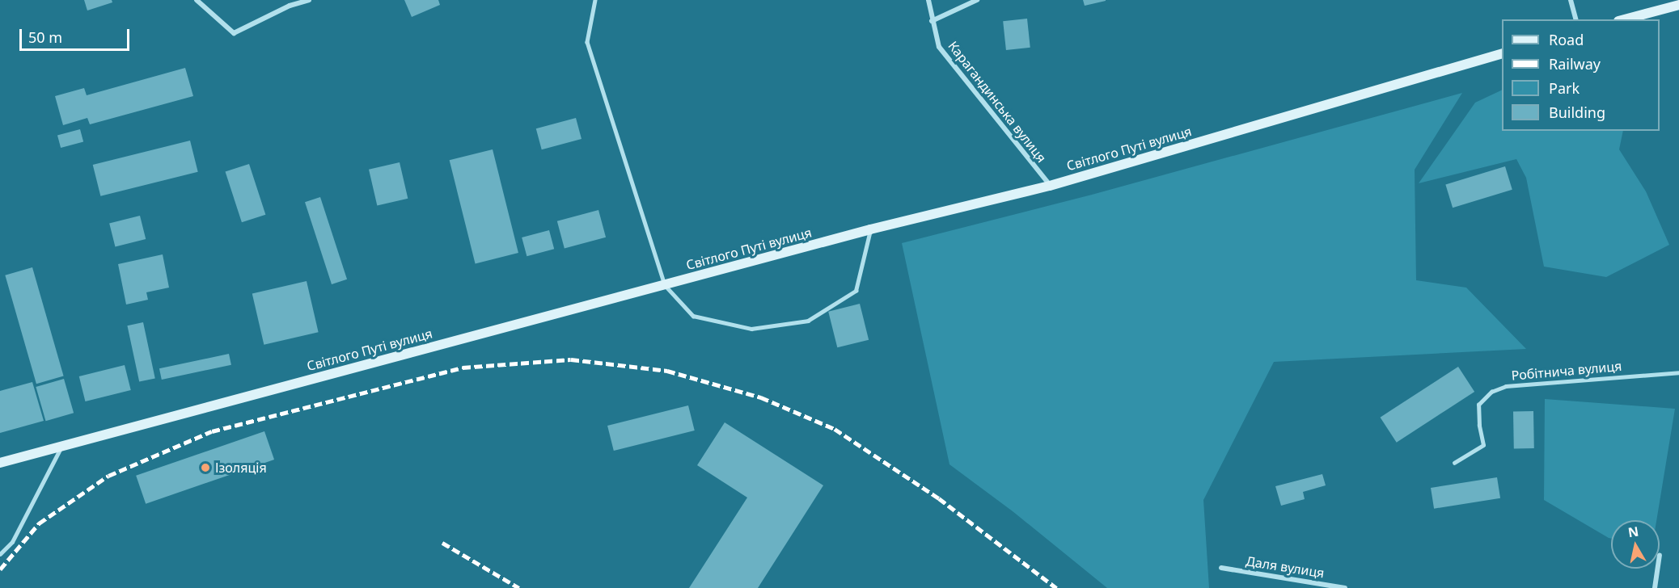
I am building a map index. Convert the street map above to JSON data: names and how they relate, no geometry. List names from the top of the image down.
{
  "streets": {
    "main road": ["Світлого Путі вулиця"],
    "street": ["Карагандинська вулиця", "Даля вулиця"],
    "lane": ["Робітнича вулиця"]
  },
  "crossings": [
    ["Карагандинська вулиця", "Світлого Путі вулиця"]
  ],
  "places": ["Ізоляція"],
  "legend": [
    "Road",
    "Railway",
    "Park",
    "Building"
  ],
  "scale_bar": "50 m",
  "north": "top"
}
